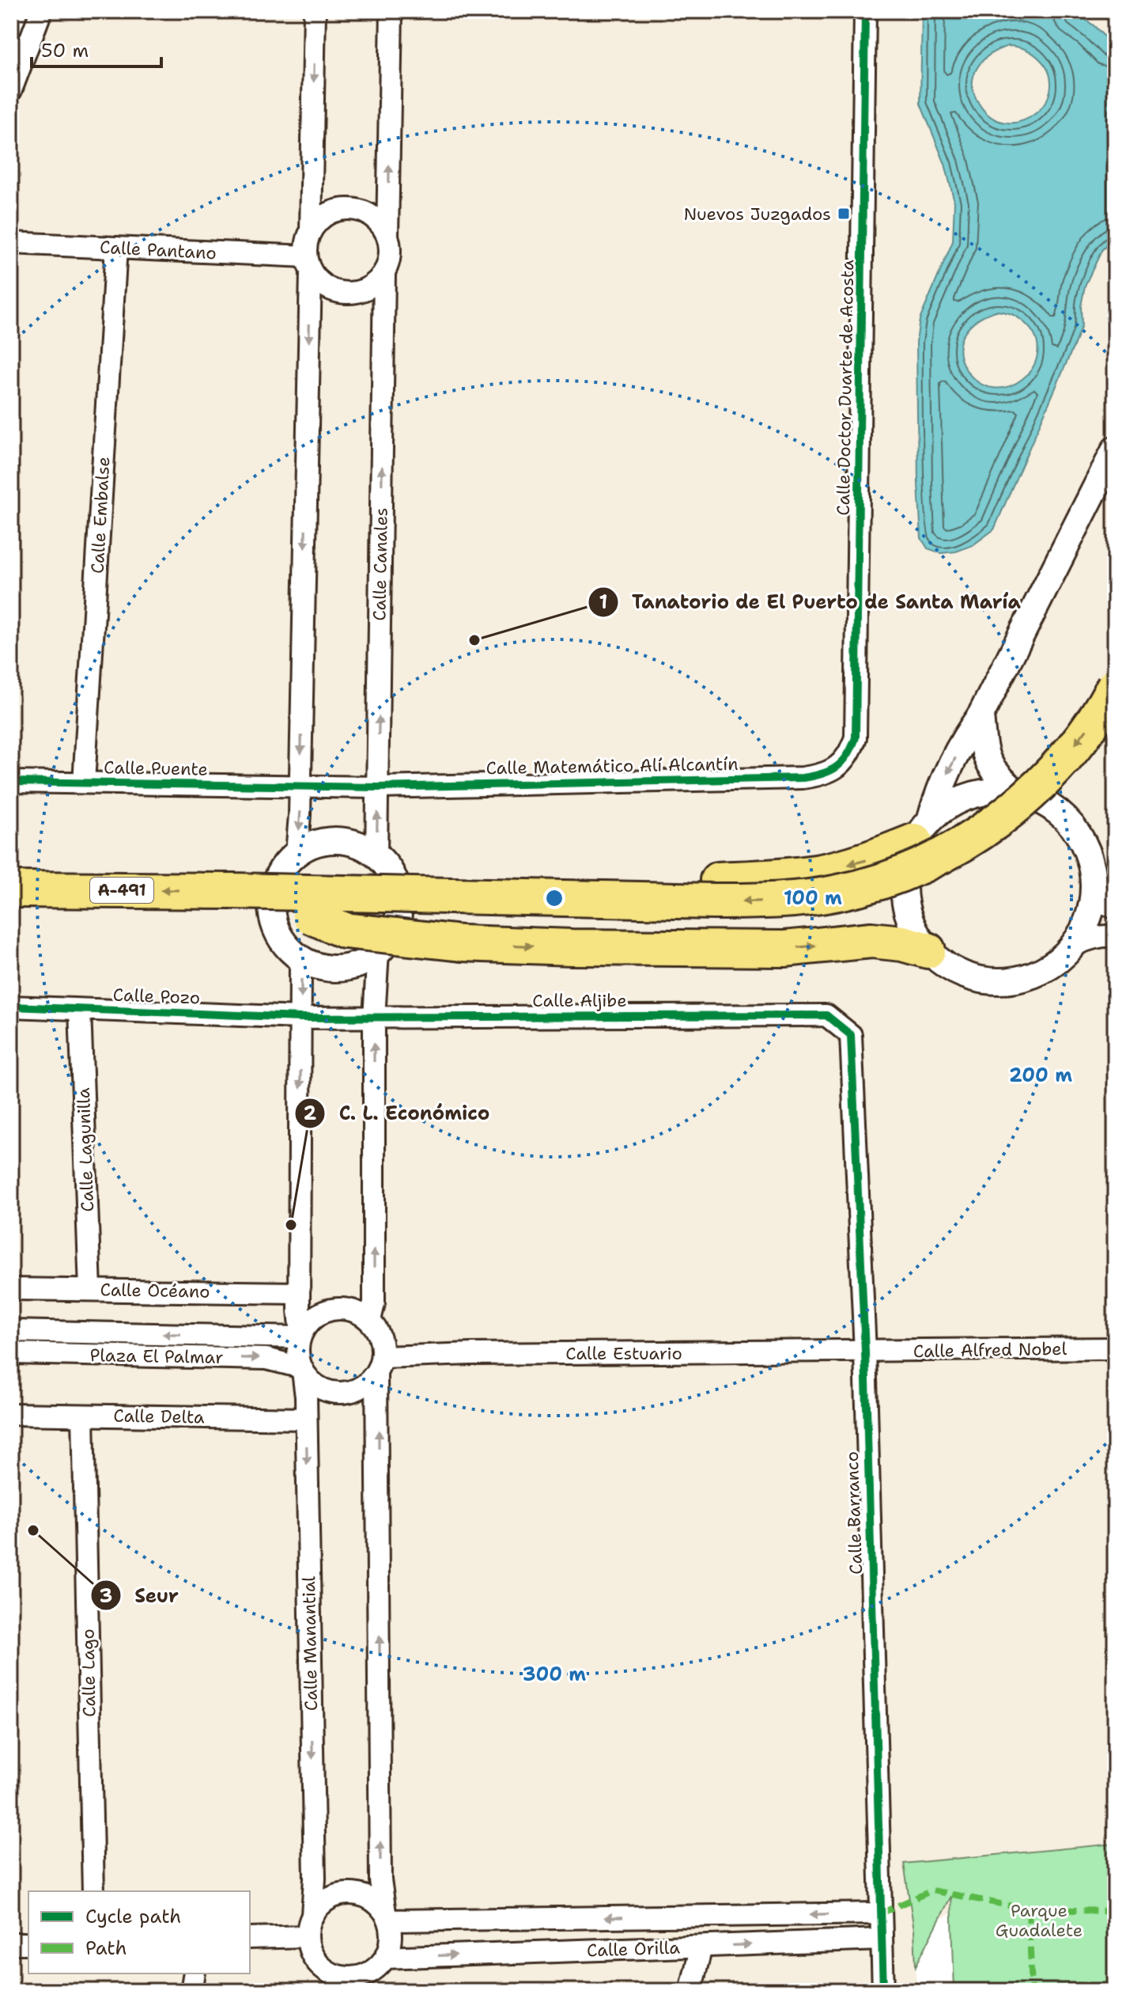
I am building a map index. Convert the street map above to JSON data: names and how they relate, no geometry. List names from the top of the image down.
{
  "streets": {
    "highway": ["A-491"],
    "street": [
      "Calle Pantano",
      "Calle Doctor Duarte de Acosta",
      "Calle Embalse",
      "Calle Canales",
      "Calle Matemático Alí Alcantín",
      "Calle Puente",
      "Calle Pozo",
      "Calle Aljibe",
      "Calle Lagunilla",
      "Calle Océano",
      "Calle Alfred Nobel",
      "Calle Estuario",
      "Plaza El Palmar",
      "Calle Delta",
      "Calle Barranco",
      "Calle Manantial",
      "Calle Lago",
      "Calle Orilla"
    ]
  },
  "crossings": [
    ["Calle Pantano", "Calle Embalse"],
    ["Calle Pantano", "Calle Canales"],
    ["Calle Doctor Duarte de Acosta", "Calle Matemático Alí Alcantín"],
    ["Calle Embalse", "Calle Puente"],
    ["Calle Canales", "Calle Matemático Alí Alcantín"],
    ["Calle Matemático Alí Alcantín", "Calle Puente"],
    ["Calle Pozo", "Calle Aljibe"],
    ["Calle Pozo", "Calle Lagunilla"],
    ["Calle Aljibe", "Calle Barranco"],
    ["Calle Lagunilla", "Calle Océano"],
    ["Calle Alfred Nobel", "Calle Estuario"],
    ["Calle Alfred Nobel", "Calle Barranco"],
    ["Calle Estuario", "Plaza El Palmar"],
    ["Calle Estuario", "Calle Barranco"],
    ["Calle Estuario", "Calle Manantial"],
    ["Plaza El Palmar", "Calle Manantial"],
    ["Calle Delta", "Calle Manantial"],
    ["Calle Delta", "Calle Lago"],
    ["Calle Barranco", "Calle Orilla"],
    ["Calle Manantial", "Calle Orilla"]
  ],
  "parks": ["Parque Guadalete"],
  "places": {
    "transit": ["Nuevos Juzgados"],
    "other": ["Tanatorio de El Puerto de Santa María", "C. L. Económico", "Seur"]
  },
  "legend": ["Cycle path", "Path"],
  "scale_bar": "50 m",
  "rings": ["100 m", "200 m", "300 m"]
}
